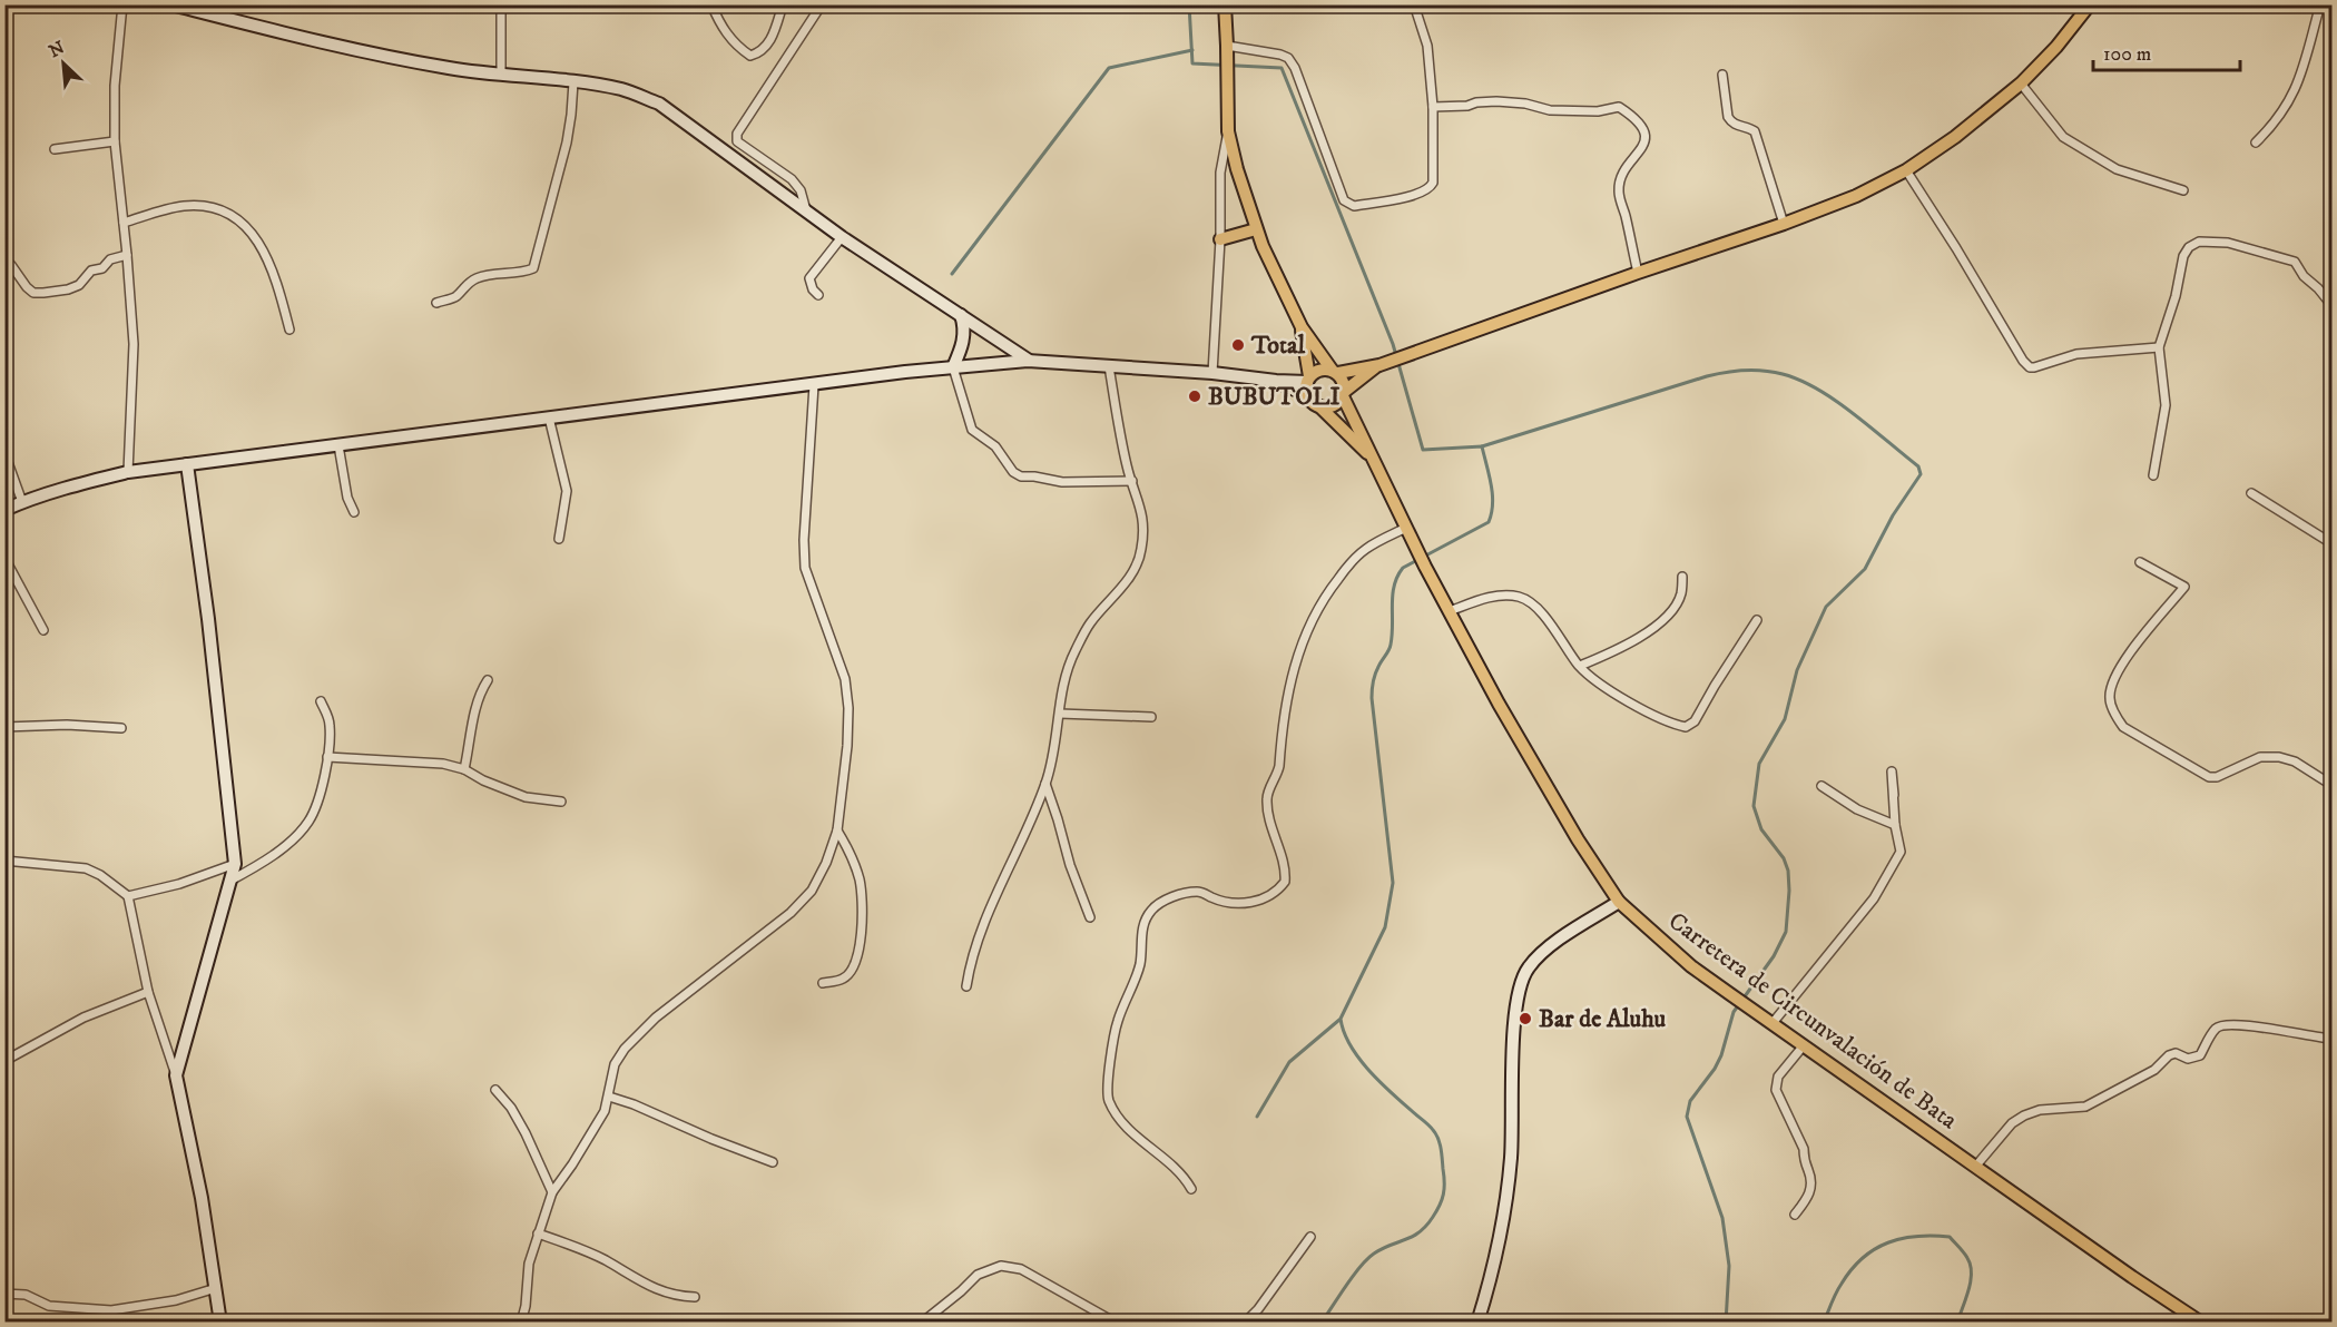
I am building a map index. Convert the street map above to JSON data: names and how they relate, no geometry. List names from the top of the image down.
{
  "streets": {
    "main road": ["Carretera de Circunvalación de Bata"]
  },
  "places": ["Total", "BUBUTOLI", "Bar de Aluhu"],
  "scale_bar": "100 m",
  "north": "top left"
}
